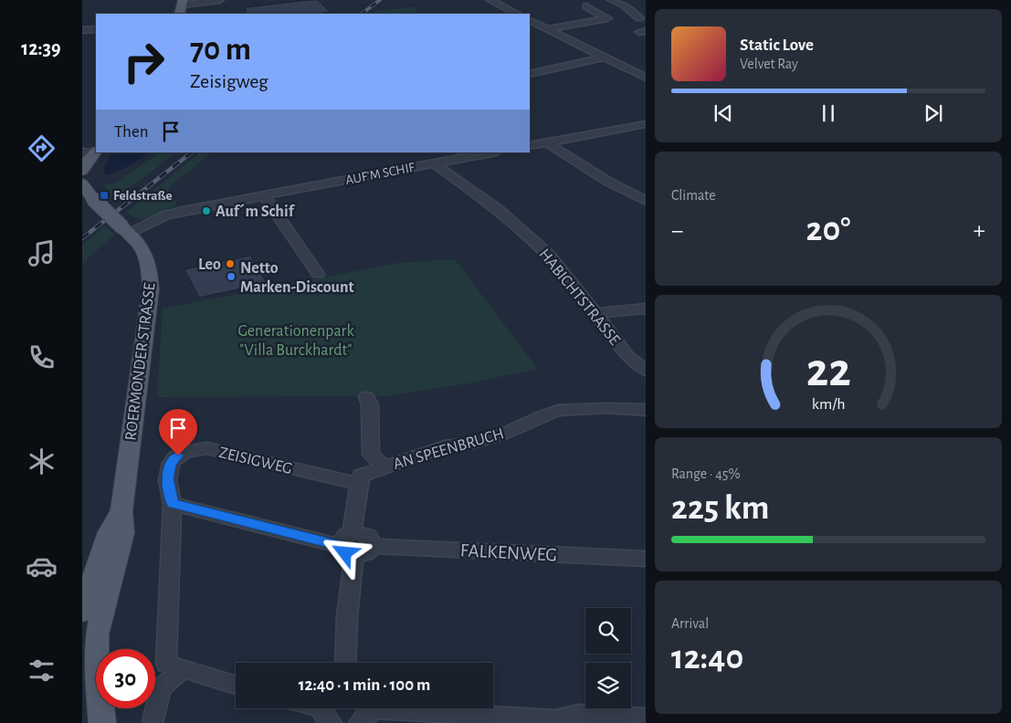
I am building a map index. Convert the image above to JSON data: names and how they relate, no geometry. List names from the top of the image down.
{
  "streets": {
    "main road": ["ROERMONDER STRASSE"],
    "street": [
      "AUF'M SCHIF",
      "HABICHTSTRASSE",
      "AN SPEENBRUCH",
      "ZEISIGWEG",
      "FALKENWEG"
    ]
  },
  "crossings": [
    ["AUF'M SCHIF", "HABICHTSTRASSE"],
    ["AUF'M SCHIF", "ROERMONDER STRASSE"],
    ["AN SPEENBRUCH", "ZEISIGWEG"]
  ],
  "parks": ["Generationenpark \"Villa Burckhardt\""],
  "places": {
    "transit": ["Feldstraße"],
    "other": ["Auf´m Schif", "Leo", "Netto Marken-Discount"]
  },
  "page": {
    "tabs": "12:39",
    "turn": ["70 m", "Zeisigweg"],
    "song": ["Static Love", "Velvet Ray"],
    "then": "Then",
    "tile": [
      "Climate",
      ["Range · 45%", "225 km"],
      ["Arrival", "12:40"]
    ],
    "heat": ["−", "20°", "+"],
    "limit": "30",
    "trip": "12:40 · 1 min · 100 m",
    "gauge": ["22", "km/h"]
  }
}
